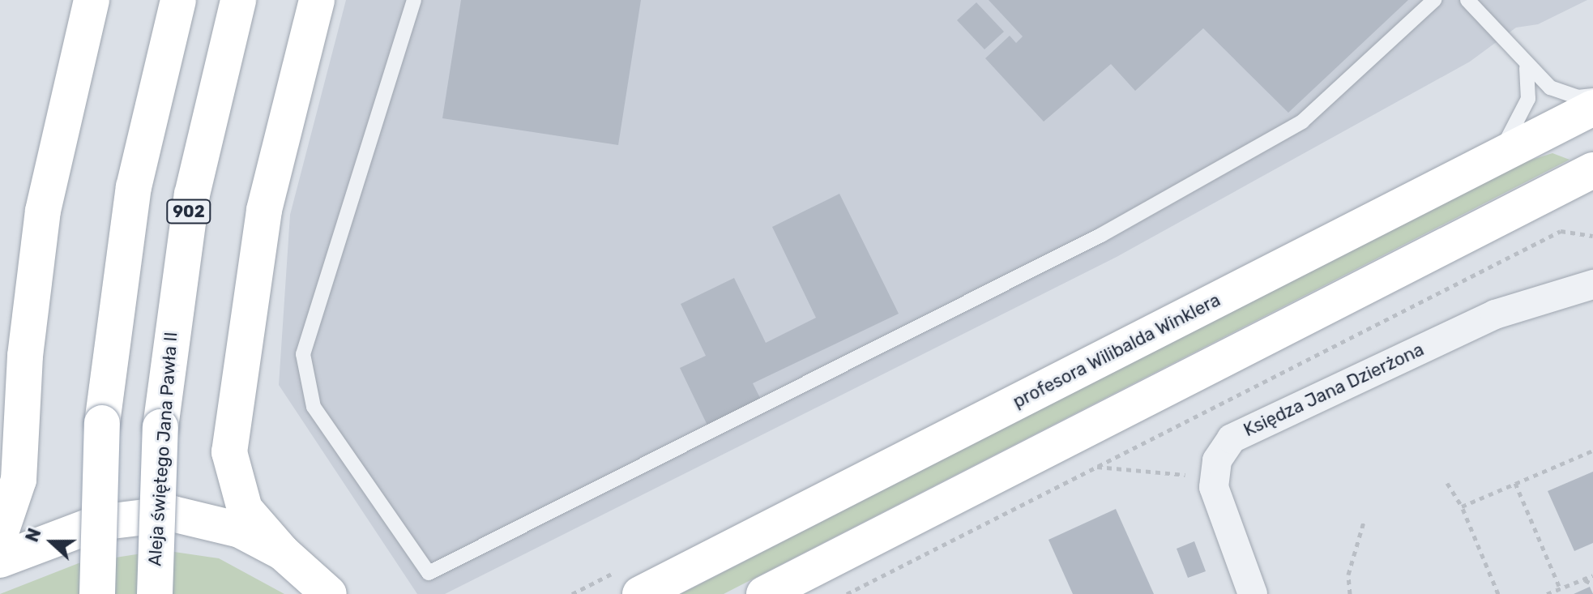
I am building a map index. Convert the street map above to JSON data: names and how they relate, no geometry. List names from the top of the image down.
{
  "streets": {
    "main road": ["902", "profesora Wilibalda Winklera", "Aleja świętego Jana Pawła II"],
    "street": ["Księdza Jana Dzierżona"]
  },
  "north": "left"
}
